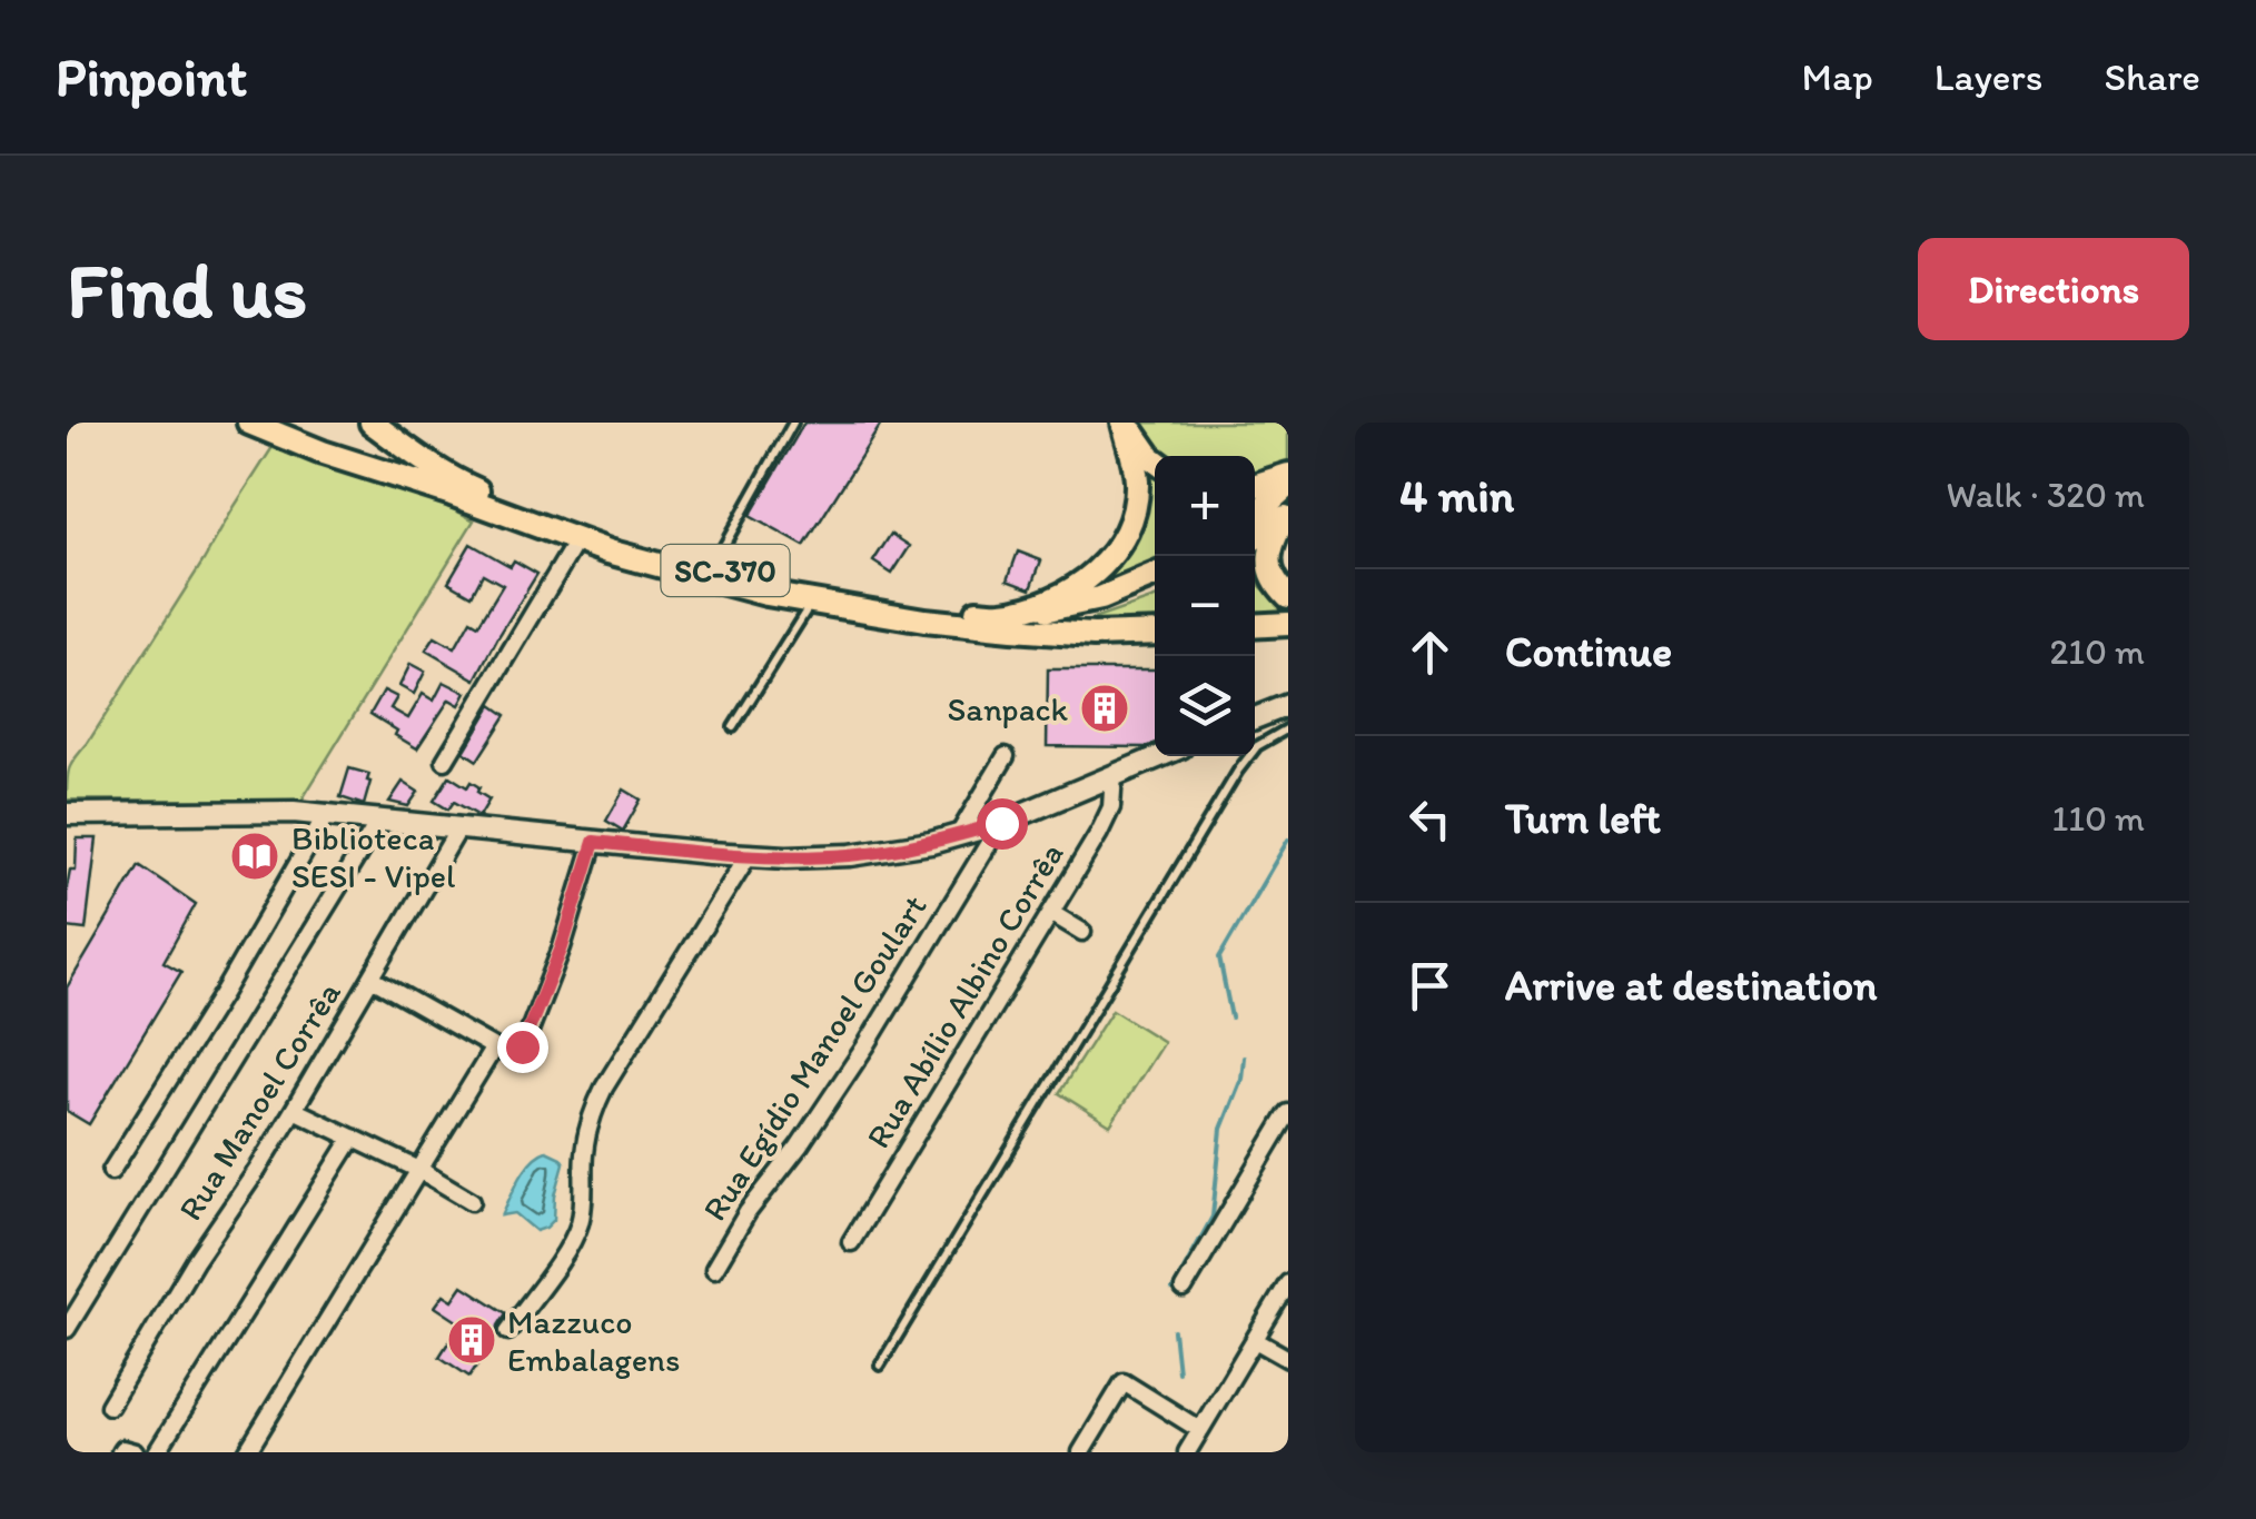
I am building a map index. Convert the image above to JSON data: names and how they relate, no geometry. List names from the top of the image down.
{
  "streets": {
    "main road": ["SC-370"],
    "street": ["Rua Abílio Albino Corrêa", "Rua Egídio Manoel Goulart", "Rua Manoel Corrêa"]
  },
  "places": {
    "building": ["Sanpack", "Mazzuco Embalagens"],
    "library": ["Biblioteca SESI - Vipel"]
  },
  "page": {
    "header": "Pinpoint",
    "nav": ["Map", "Layers", "Share"],
    "buttons": "Directions",
    "title": "Find us",
    "heading": ["4 min", "Walk · 320 m"],
    "map_buttons": ["+", "−"],
    "list": [
      ["Continue", "210 m"],
      ["Turn left", "110 m"],
      "Arrive at destination"
    ]
  }
}
